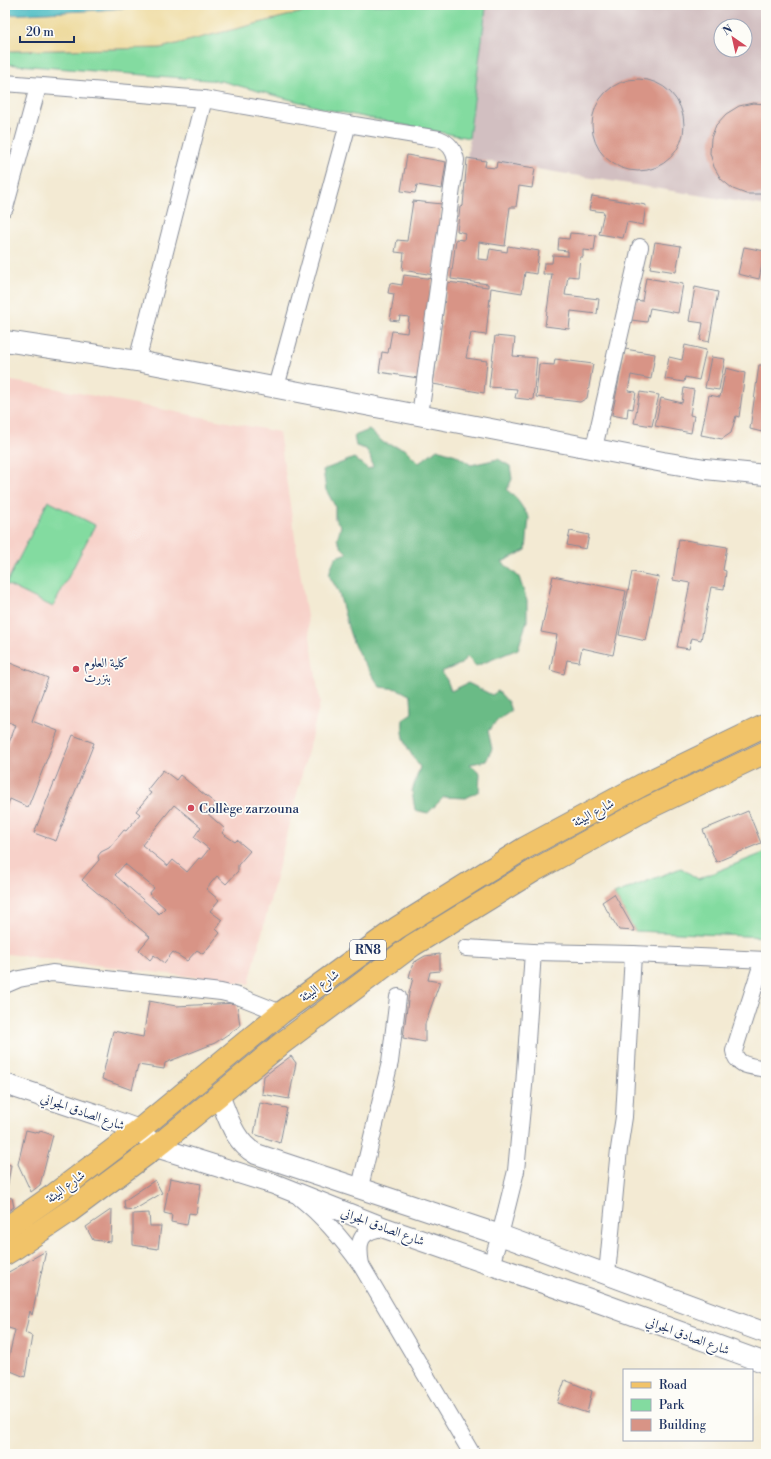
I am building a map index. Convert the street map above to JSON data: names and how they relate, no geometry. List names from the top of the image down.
{
  "streets": {
    "main road": ["شارع البيئة", "RN8"],
    "street": ["شارع الصادق الجواني"]
  },
  "crossings": [
    ["شارع البيئة", "شارع الصادق الجواني"]
  ],
  "places": ["كلية العلوم بنزرت", "Collège zarzouna"],
  "legend": ["Road", "Park", "Building"],
  "scale_bar": "20 m",
  "north": "top left"
}
